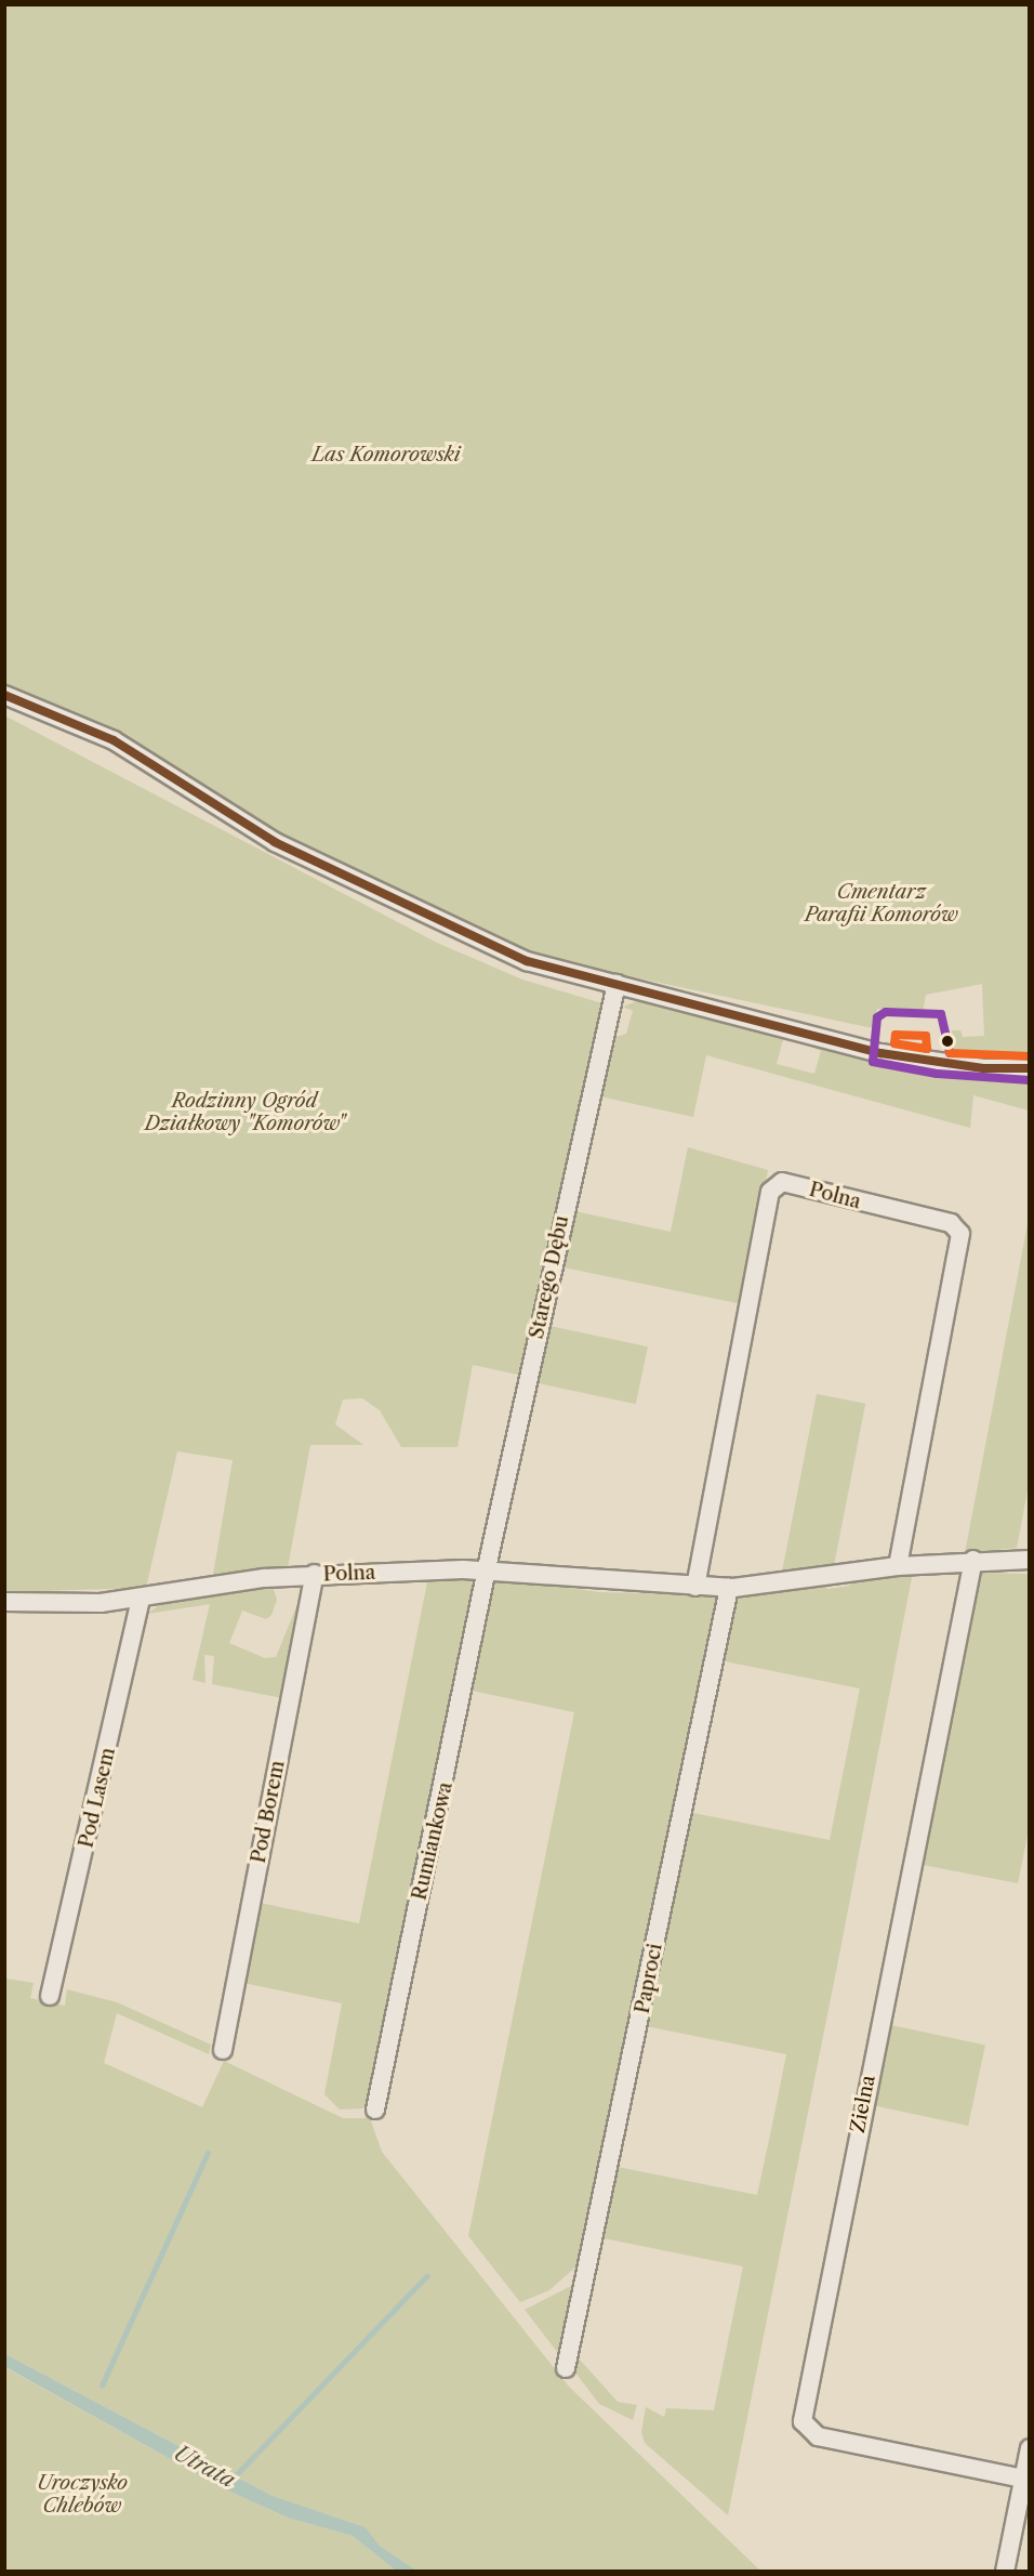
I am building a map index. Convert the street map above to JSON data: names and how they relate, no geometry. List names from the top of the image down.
{
  "streets": {
    "street": [
      "Polna",
      "Starego Dębu",
      "Pod Lasem",
      "Pod Borem",
      "Rumiankowa",
      "Paproci",
      "Zielna"
    ]
  },
  "crossings": [
    ["Polna", "Starego Dębu"],
    ["Polna", "Pod Lasem"],
    ["Polna", "Pod Borem"],
    ["Polna", "Rumiankowa"],
    ["Polna", "Paproci"],
    ["Polna", "Zielna"],
    ["Starego Dębu", "Rumiankowa"]
  ],
  "water": ["Utrata"],
  "parks": [
    "Las Komorowski",
    "Cmentarz Parafii Komorów",
    "Rodzinny Ogród Działkowy \"Komorów\"",
    "Uroczysko Chlebów"
  ]
}
